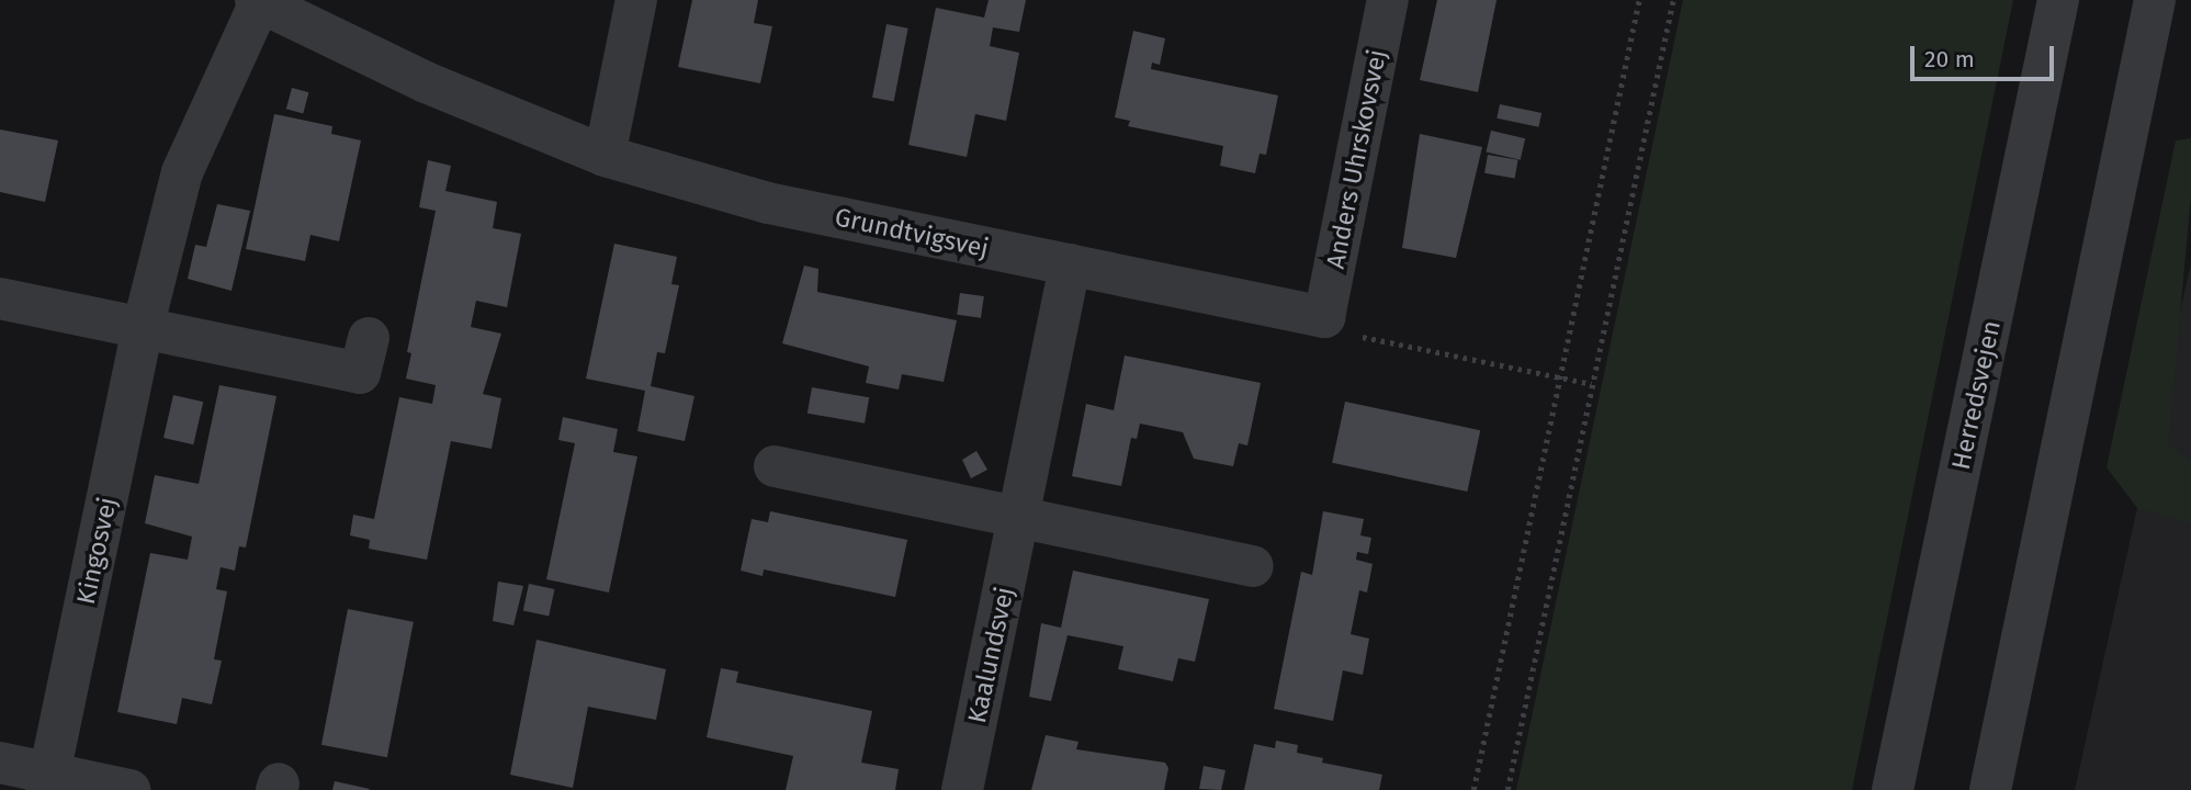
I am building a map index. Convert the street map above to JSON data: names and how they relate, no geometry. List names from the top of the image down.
{
  "streets": {
    "street": [
      "Anders Uhrskovsvej",
      "Grundtvigsvej",
      "Herredsvejen",
      "Kingosvej",
      "Kaalundsvej"
    ]
  },
  "crossings": [
    ["Anders Uhrskovsvej", "Grundtvigsvej"],
    ["Grundtvigsvej", "Kingosvej"],
    ["Grundtvigsvej", "Kaalundsvej"]
  ],
  "scale_bar": "20 m"
}
